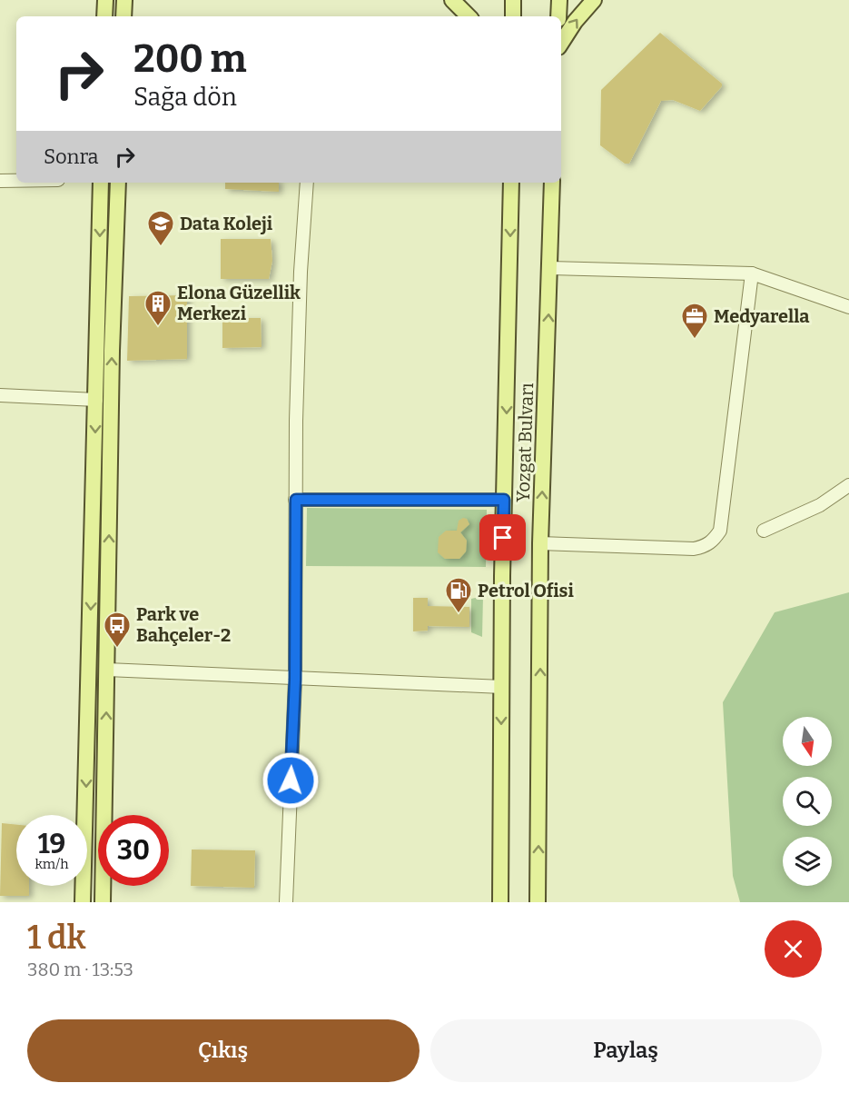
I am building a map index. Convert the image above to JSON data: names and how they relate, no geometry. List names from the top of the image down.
{
  "streets": {
    "main road": ["Yozgat Bulvarı"]
  },
  "places": {
    "school or university": ["Data Koleji"],
    "building": ["Elona Güzellik Merkezi"],
    "office": ["Medyarella"],
    "fuel station": ["Petrol Ofisi"],
    "bus stop": ["Park ve Bahçeler-2"]
  },
  "north": "bottom",
  "page": {
    "turn": ["200 m", "Sağa dön"],
    "then": "Sonra",
    "speed": "19 km/h",
    "limit": "30",
    "heading": ["1 dk", "380 m · 13:53"],
    "buttons": ["Çıkış", "Paylaş"]
  }
}
